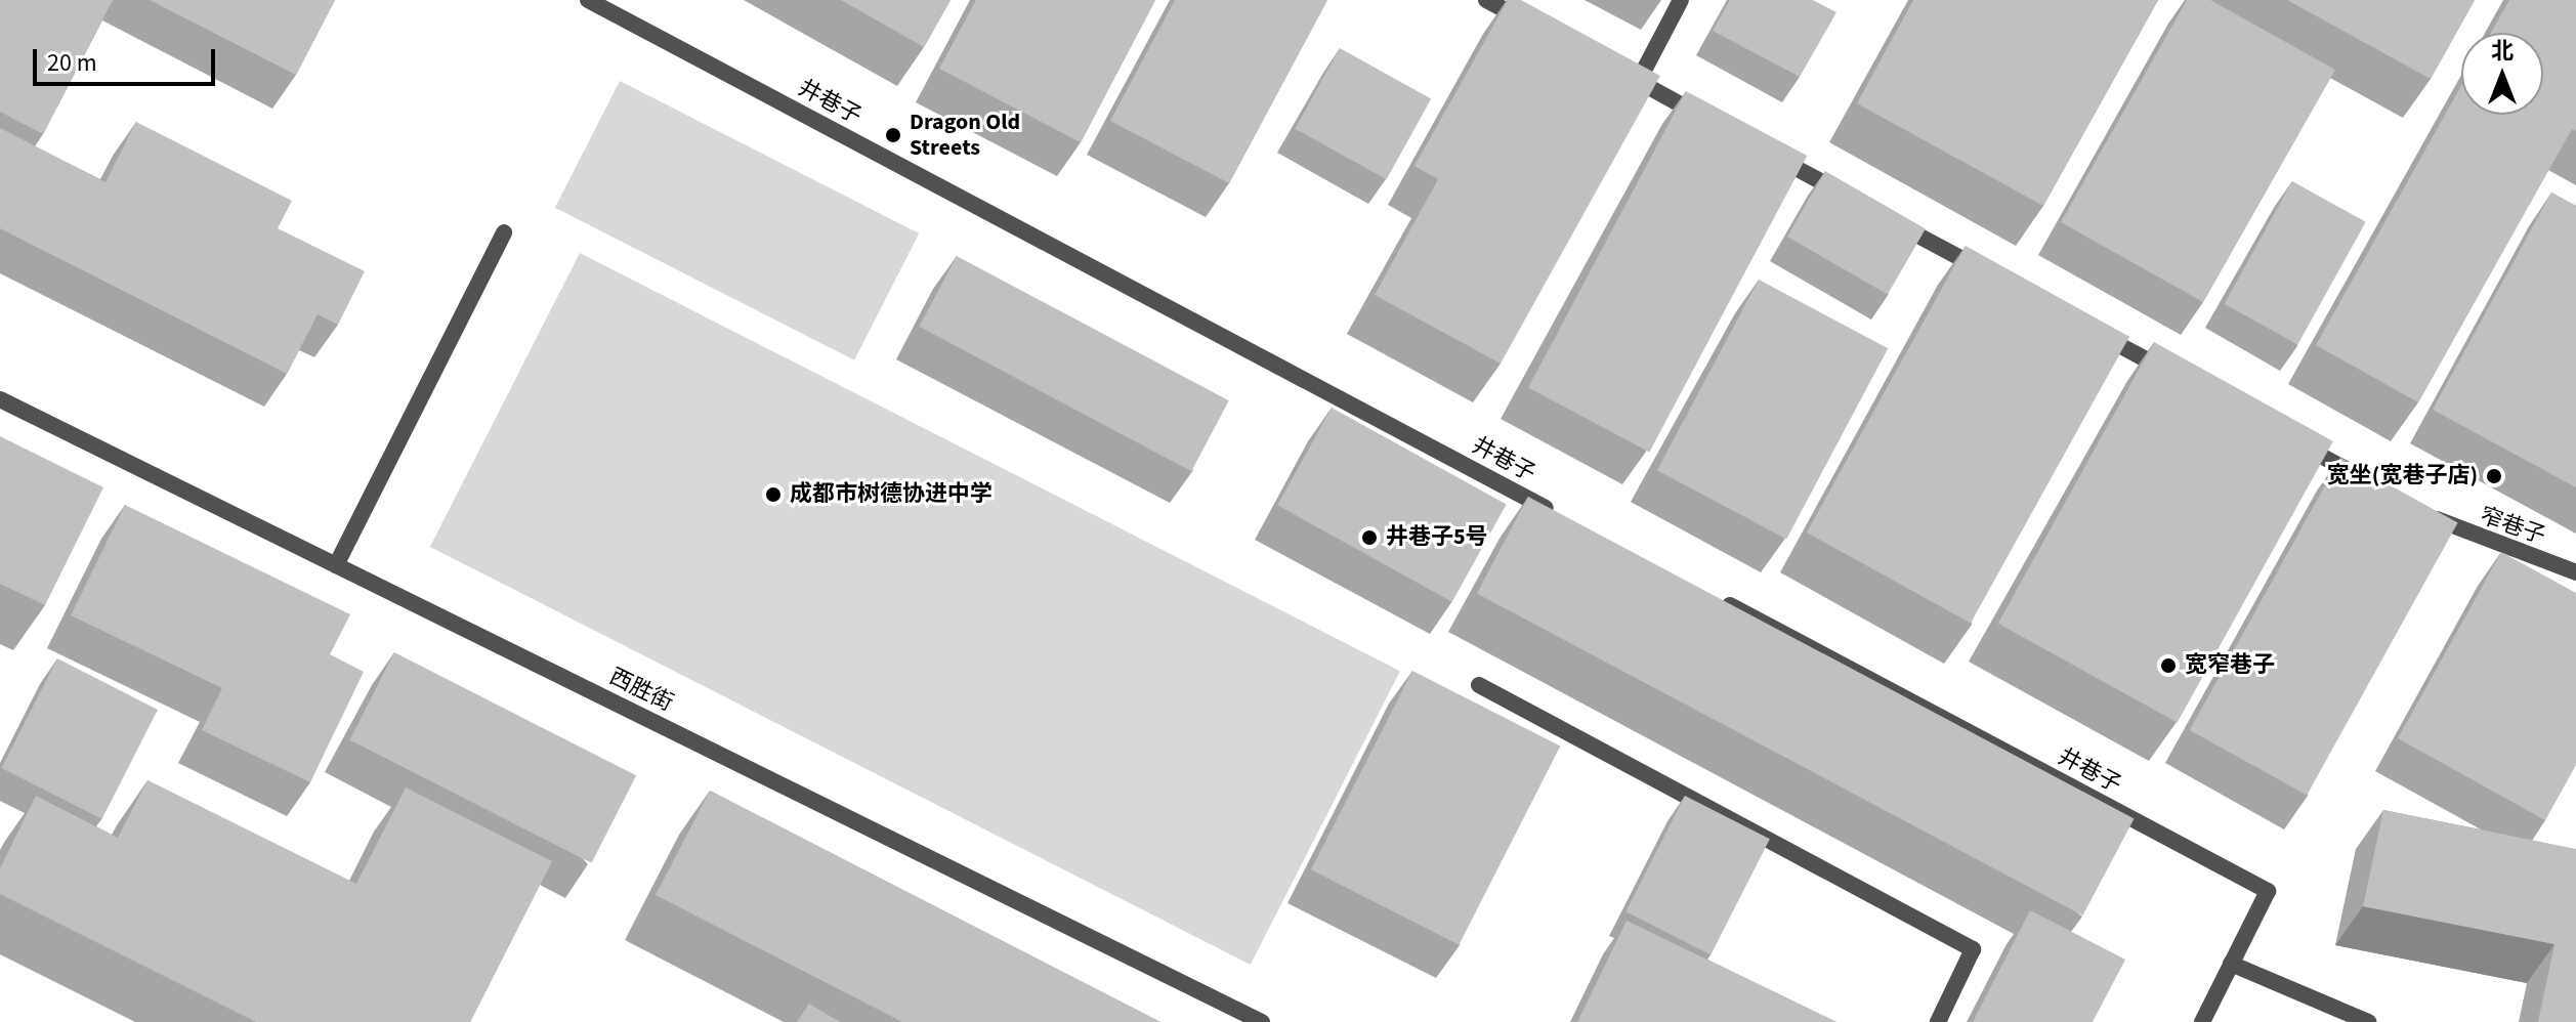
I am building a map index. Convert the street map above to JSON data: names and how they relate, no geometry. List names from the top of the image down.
{
  "streets": {
    "street": ["井巷子", "窄巷子", "西胜街"]
  },
  "places": [
    "Dragon Old Streets",
    "宽坐(宽巷子店)",
    "成都市树德协进中学",
    "井巷子5号",
    "宽窄巷子"
  ],
  "scale_bar": "20 m",
  "north": "top"
}
